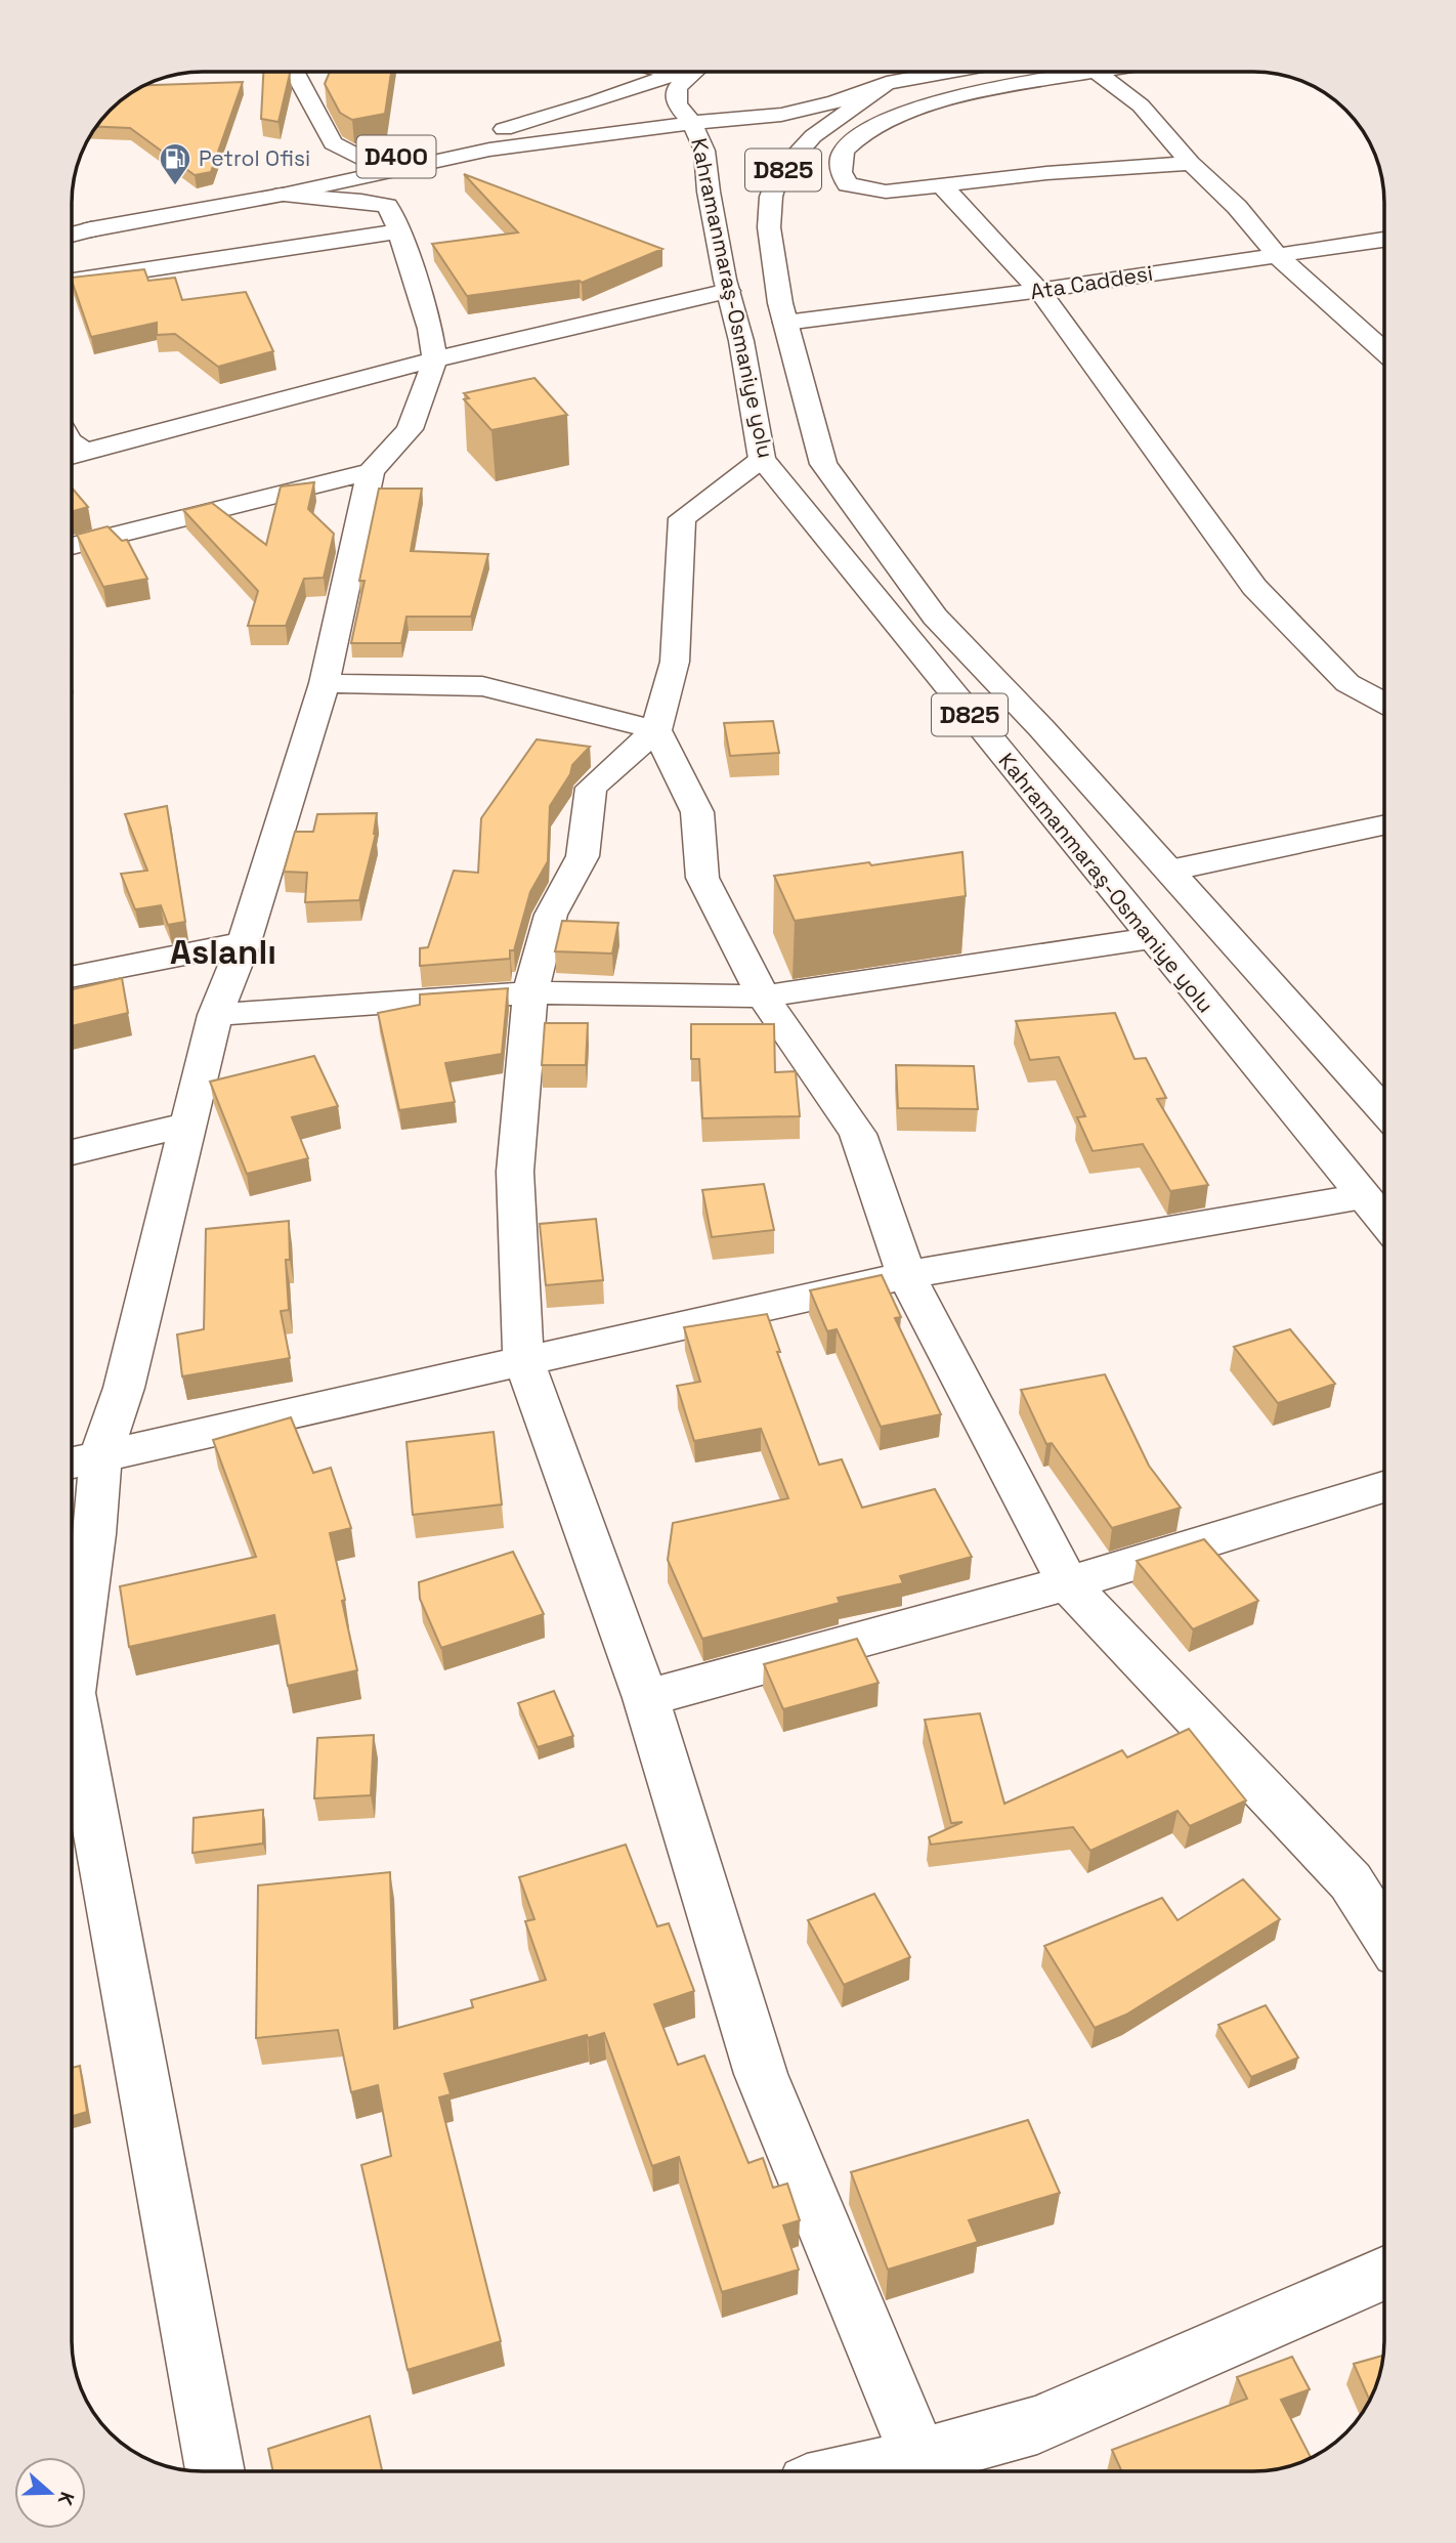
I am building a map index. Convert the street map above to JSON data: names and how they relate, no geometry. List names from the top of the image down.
{
  "streets": {
    "main road": [
      "D400",
      "D825",
      "Ata Caddesi",
      "Kahramanmaraş-Osmaniye yolu"
    ]
  },
  "crossings": [
    ["D400", "Kahramanmaraş-Osmaniye yolu"],
    ["Ata Caddesi", "Kahramanmaraş-Osmaniye yolu"]
  ],
  "districts": ["Aslanlı"],
  "places": {
    "fuel station": ["Petrol Ofisi"]
  },
  "north": "right"
}
